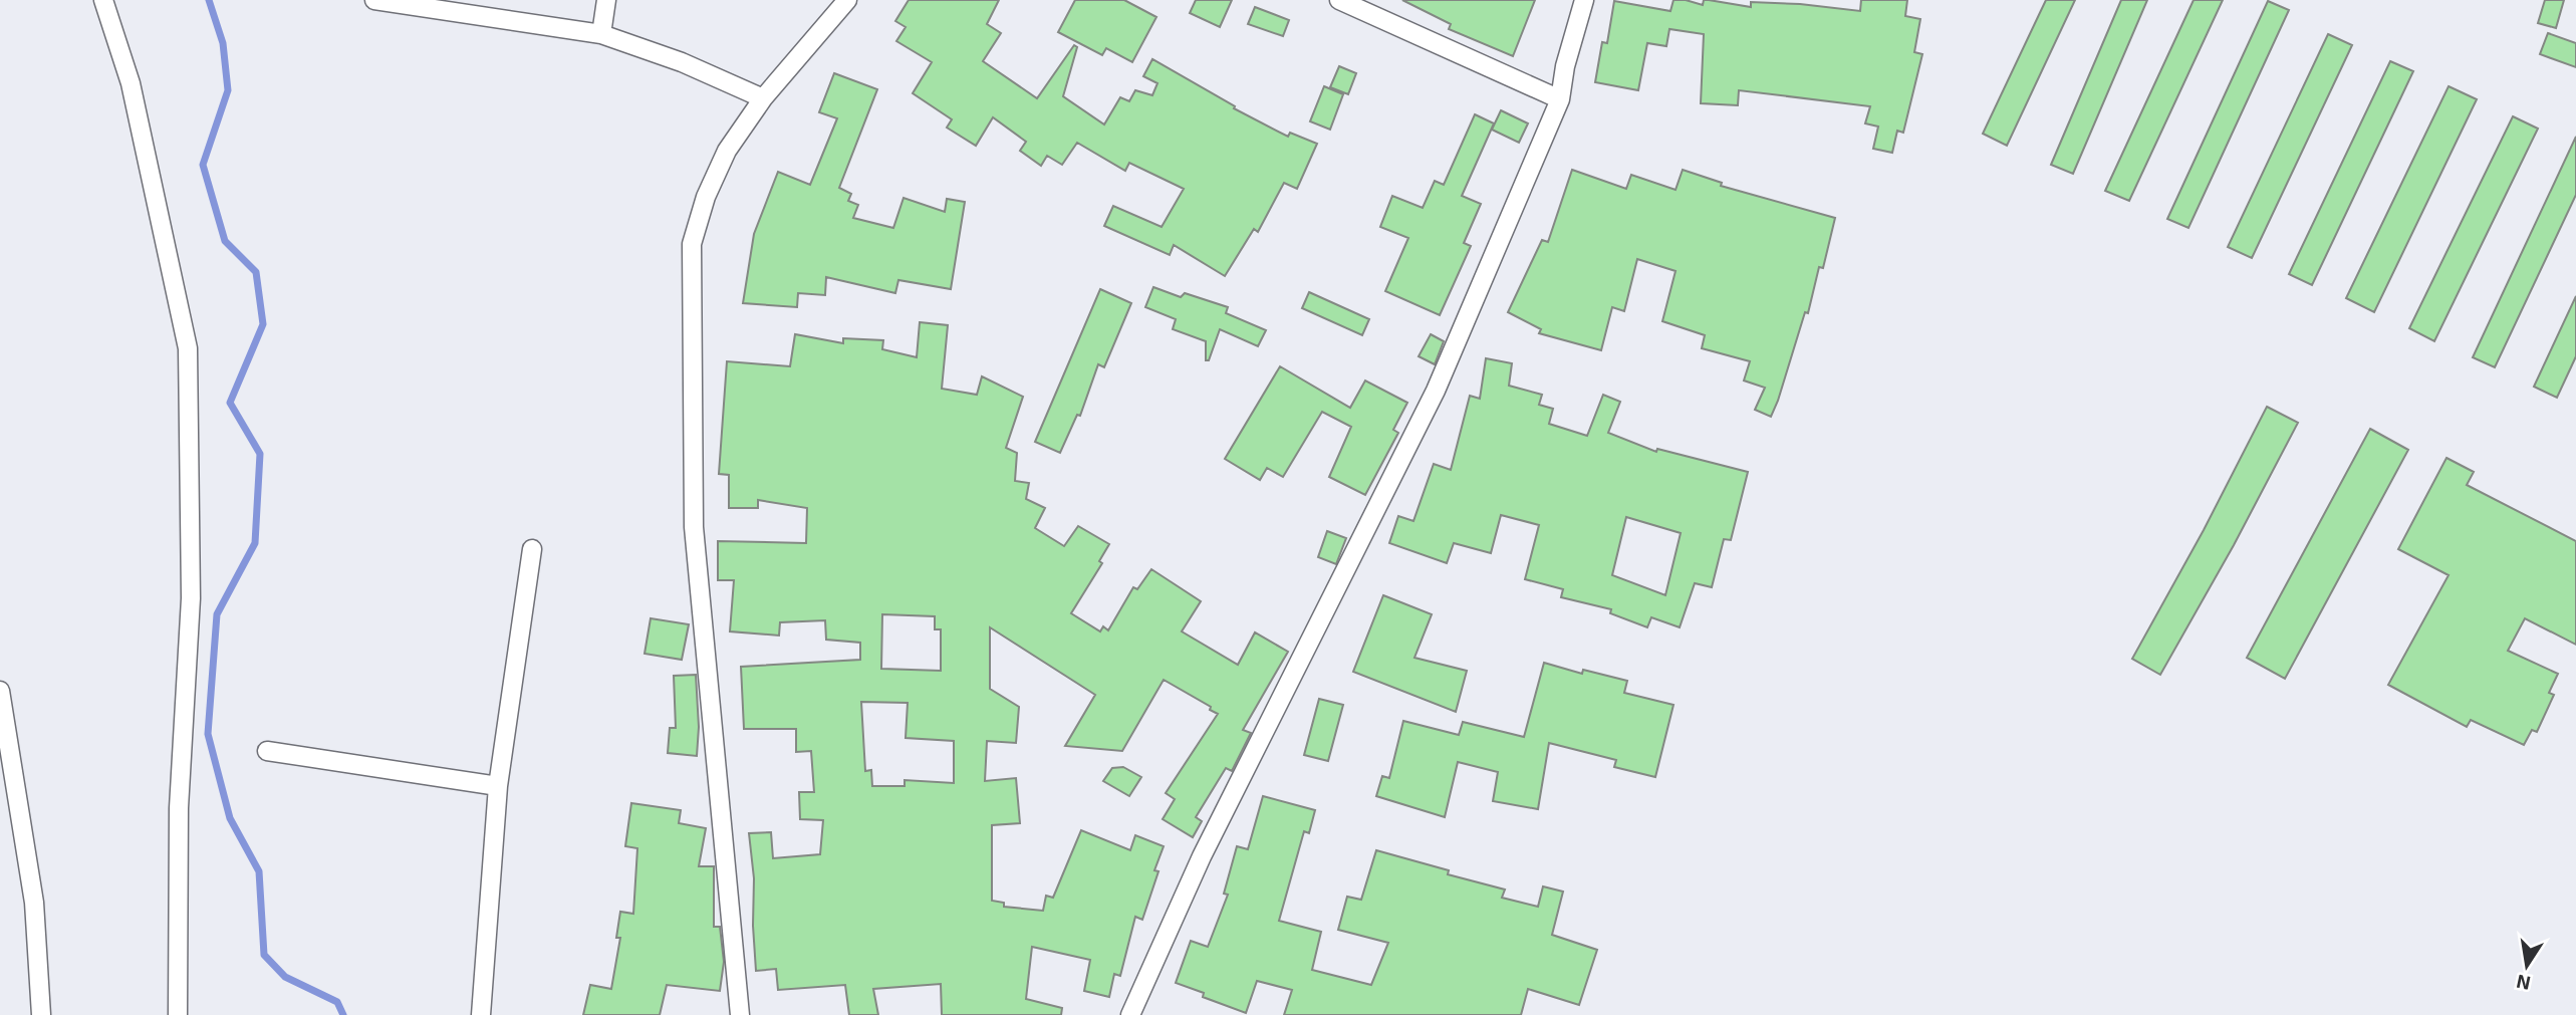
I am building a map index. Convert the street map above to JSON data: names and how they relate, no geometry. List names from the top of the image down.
{
  "north": "bottom"
}
